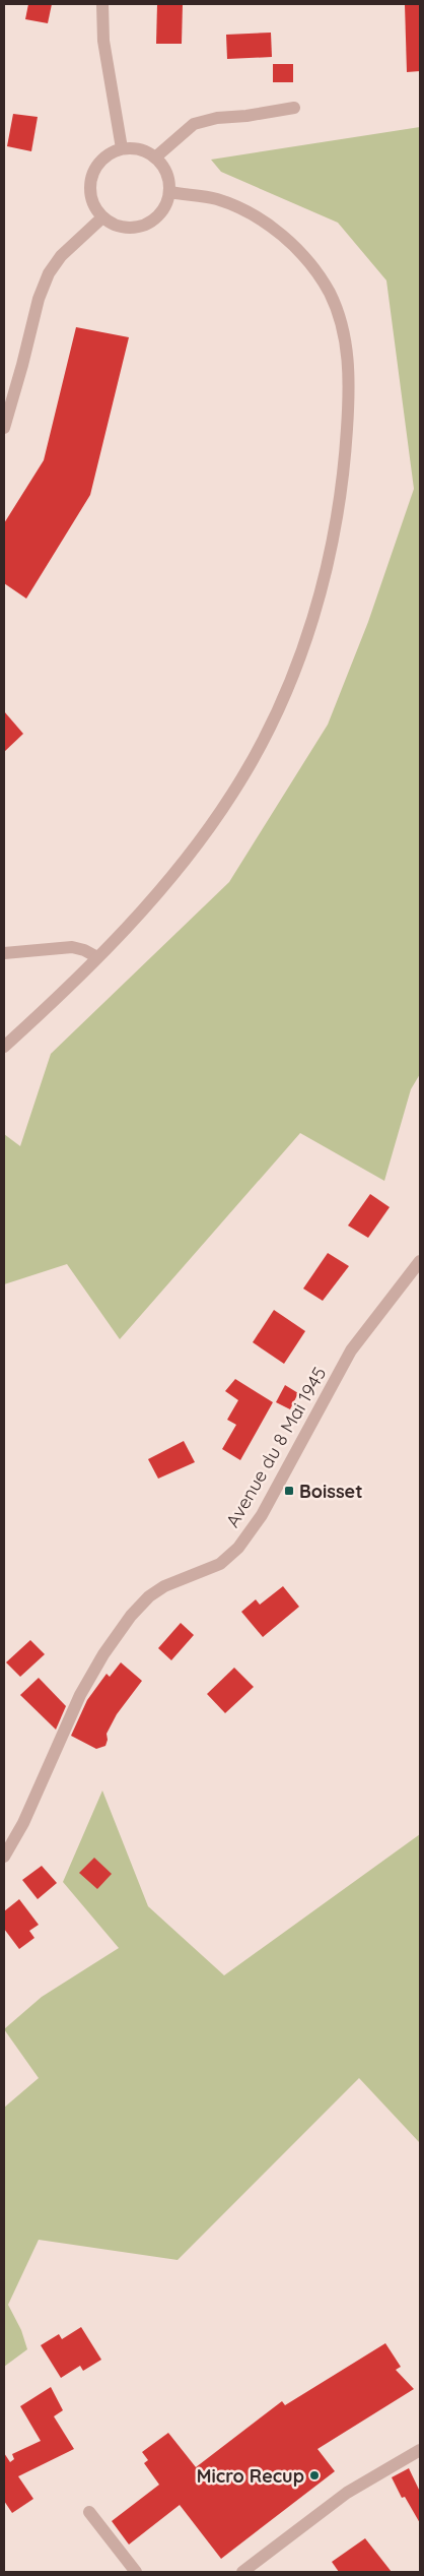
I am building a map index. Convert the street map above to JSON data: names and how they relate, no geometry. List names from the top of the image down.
{
  "streets": {
    "street": ["Avenue du 8 Mai 1945"]
  },
  "places": {
    "transit": ["Boisset"],
    "other": ["Micro Recup"]
  }
}
